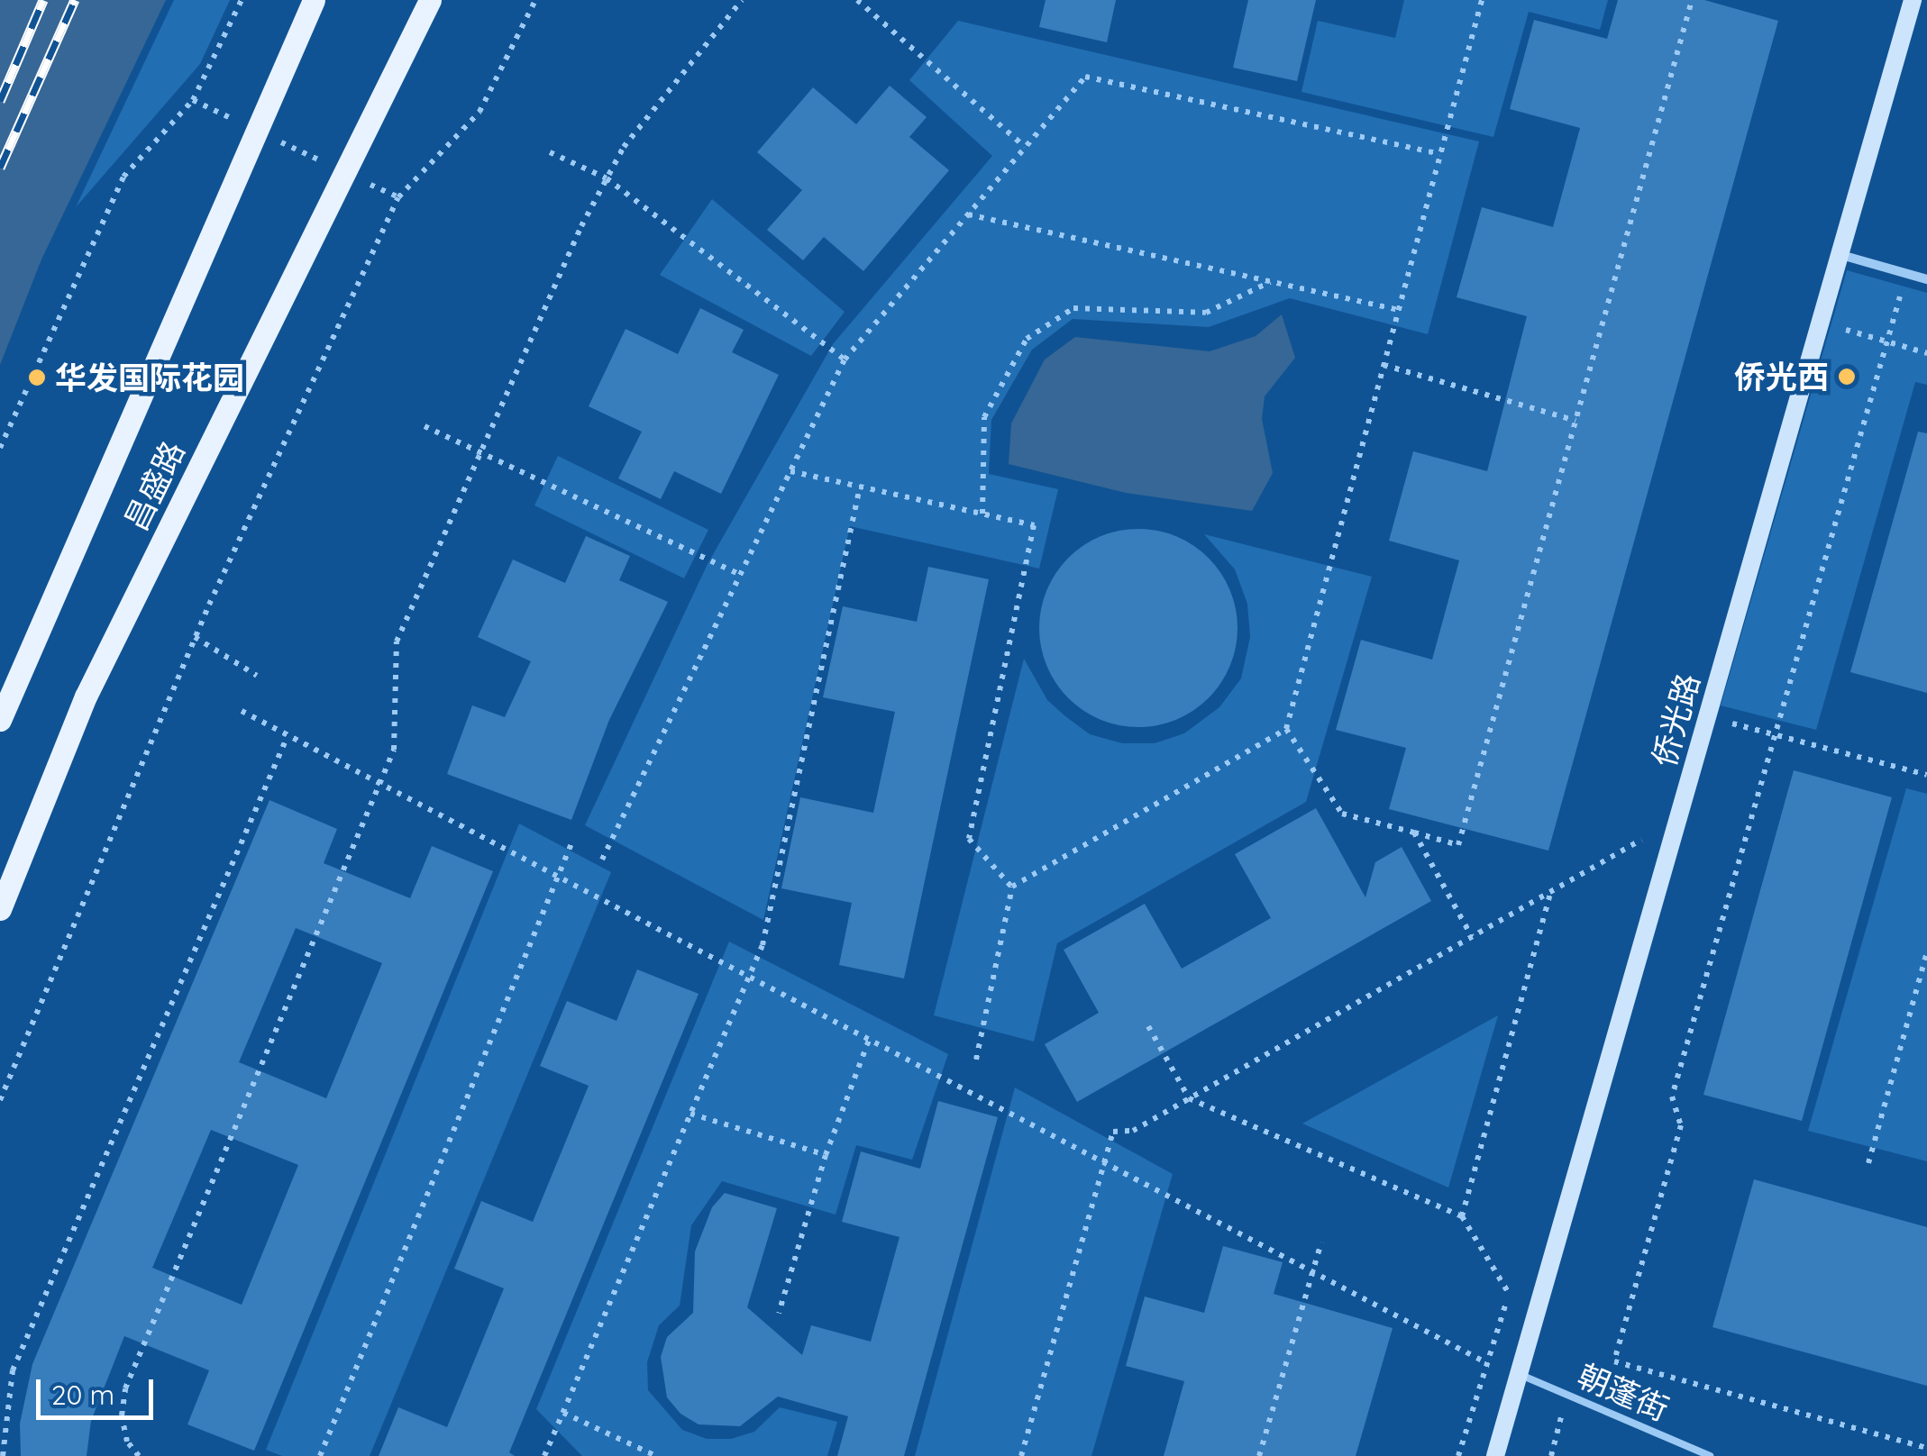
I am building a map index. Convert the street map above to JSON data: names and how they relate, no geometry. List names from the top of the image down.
{
  "streets": {
    "main road": ["昌盛路"],
    "street": ["侨光路"],
    "lane": ["朝蓬街"]
  },
  "crossings": [
    ["侨光路", "朝蓬街"]
  ],
  "places": ["侨光西", "华发国际花园"],
  "scale_bar": "20 m"
}
